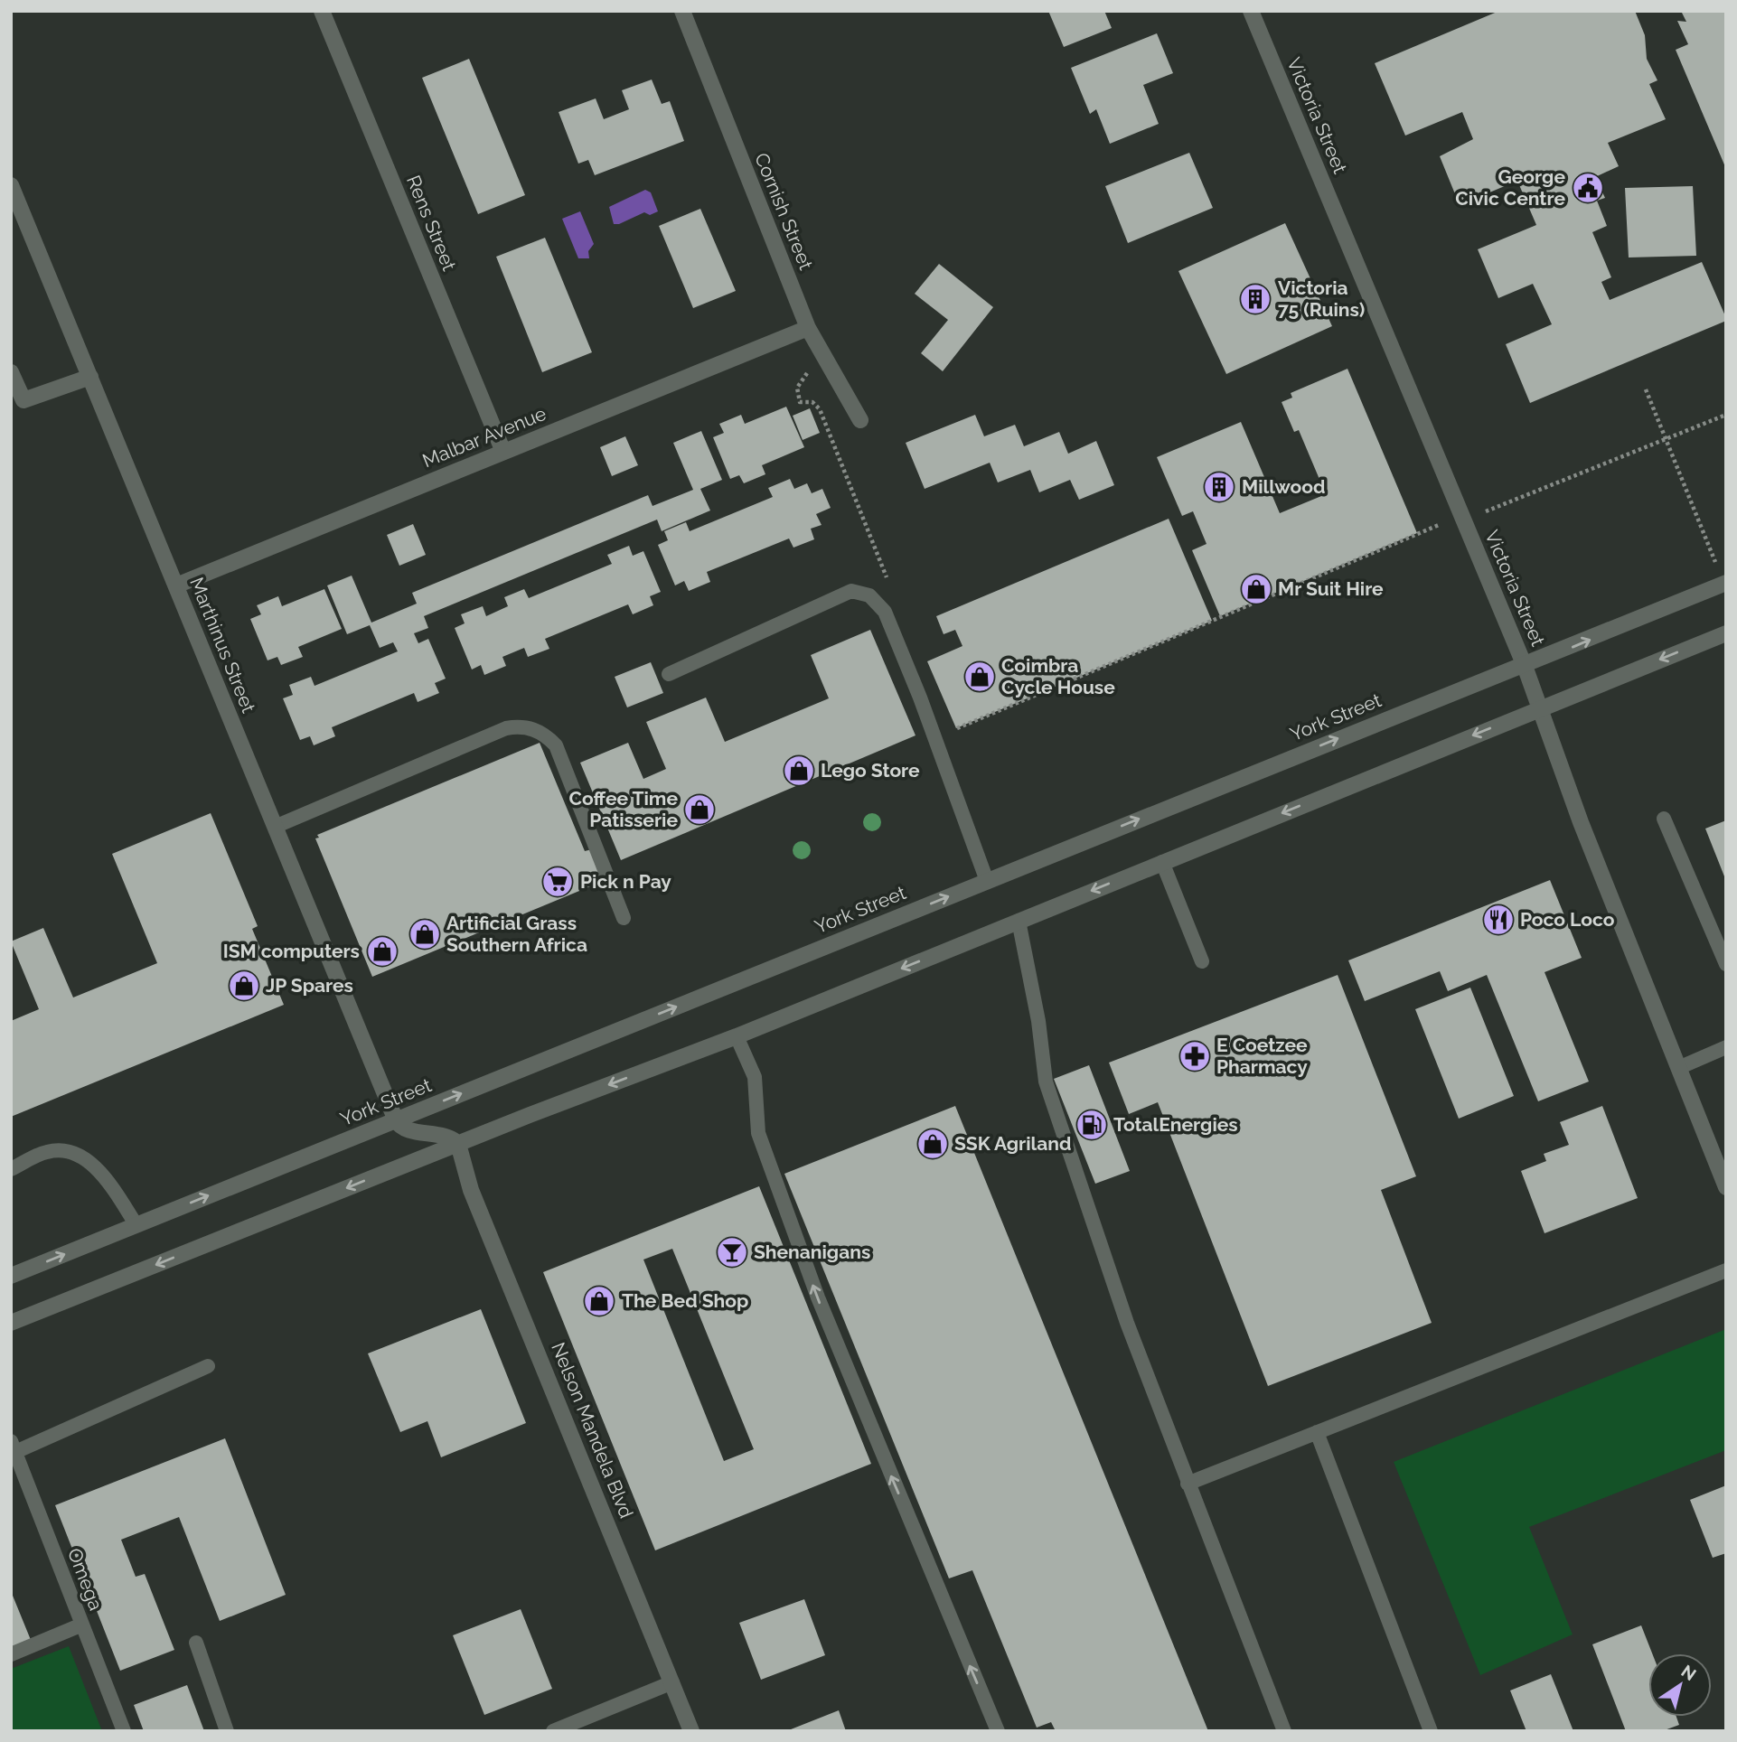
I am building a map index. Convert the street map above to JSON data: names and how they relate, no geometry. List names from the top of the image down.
{
  "streets": {
    "street": [
      "Victoria Street",
      "Cornish Street",
      "Rens Street",
      "Malbar Avenue",
      "Marthinus Street",
      "York Street",
      "Nelson Mandela Blvd"
    ],
    "lane": ["Omega"]
  },
  "crossings": [
    ["Victoria Street", "York Street"],
    ["Cornish Street", "Malbar Avenue"],
    ["Rens Street", "Malbar Avenue"],
    ["Malbar Avenue", "Marthinus Street"],
    ["Marthinus Street", "York Street"]
  ],
  "places": {
    "public building": ["George Civic Centre"],
    "building": ["Victoria 75 (Ruins)", "Millwood"],
    "shop": [
      "Mr Suit Hire",
      "Coimbra Cycle House",
      "Lego Store",
      "Coffee Time Patisserie",
      "Artificial Grass Southern Africa",
      "ISM computers",
      "JP Spares",
      "SSK Agriland",
      "The Bed Shop"
    ],
    "supermarket": ["Pick n Pay"],
    "restaurant": ["Poco Loco"],
    "pharmacy": ["E Coetzee Pharmacy"],
    "fuel station": ["TotalEnergies"],
    "bar": ["Shenanigans"]
  },
  "north": "top right"
}
